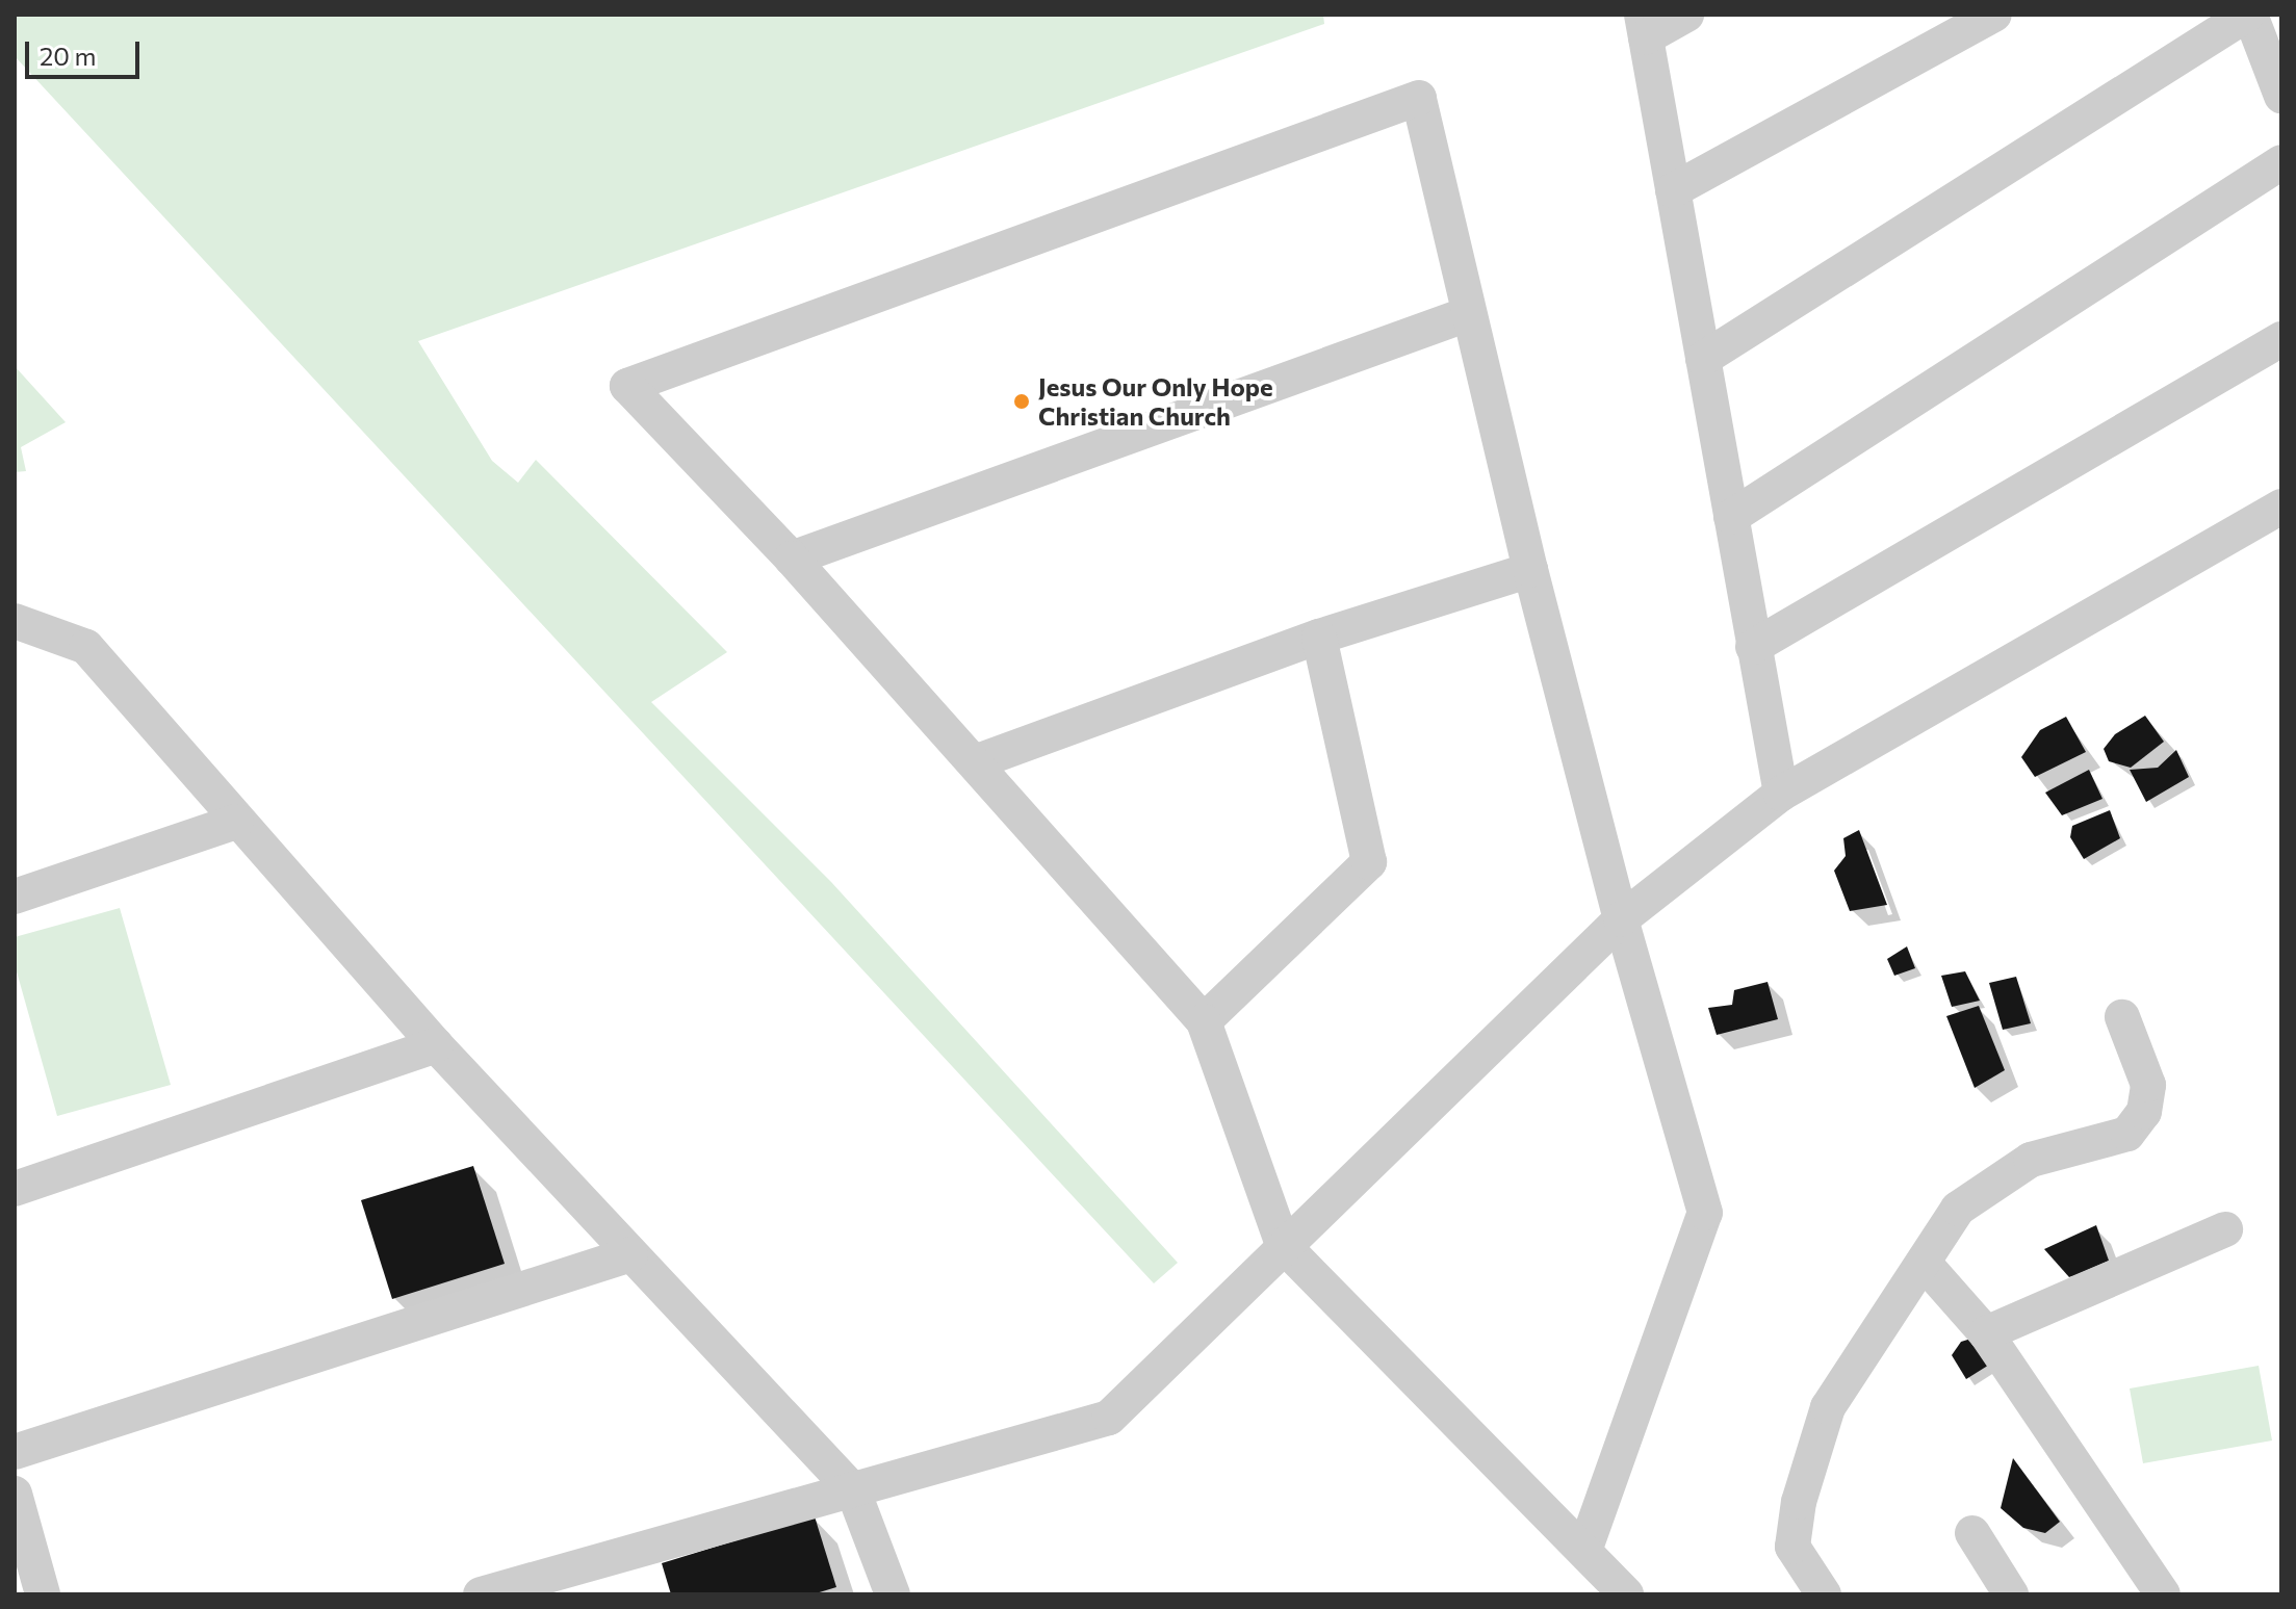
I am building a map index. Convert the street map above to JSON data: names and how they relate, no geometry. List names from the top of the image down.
{
  "places": ["Jesus Our Only Hope Christian Church"],
  "scale_bar": "20 m"
}
